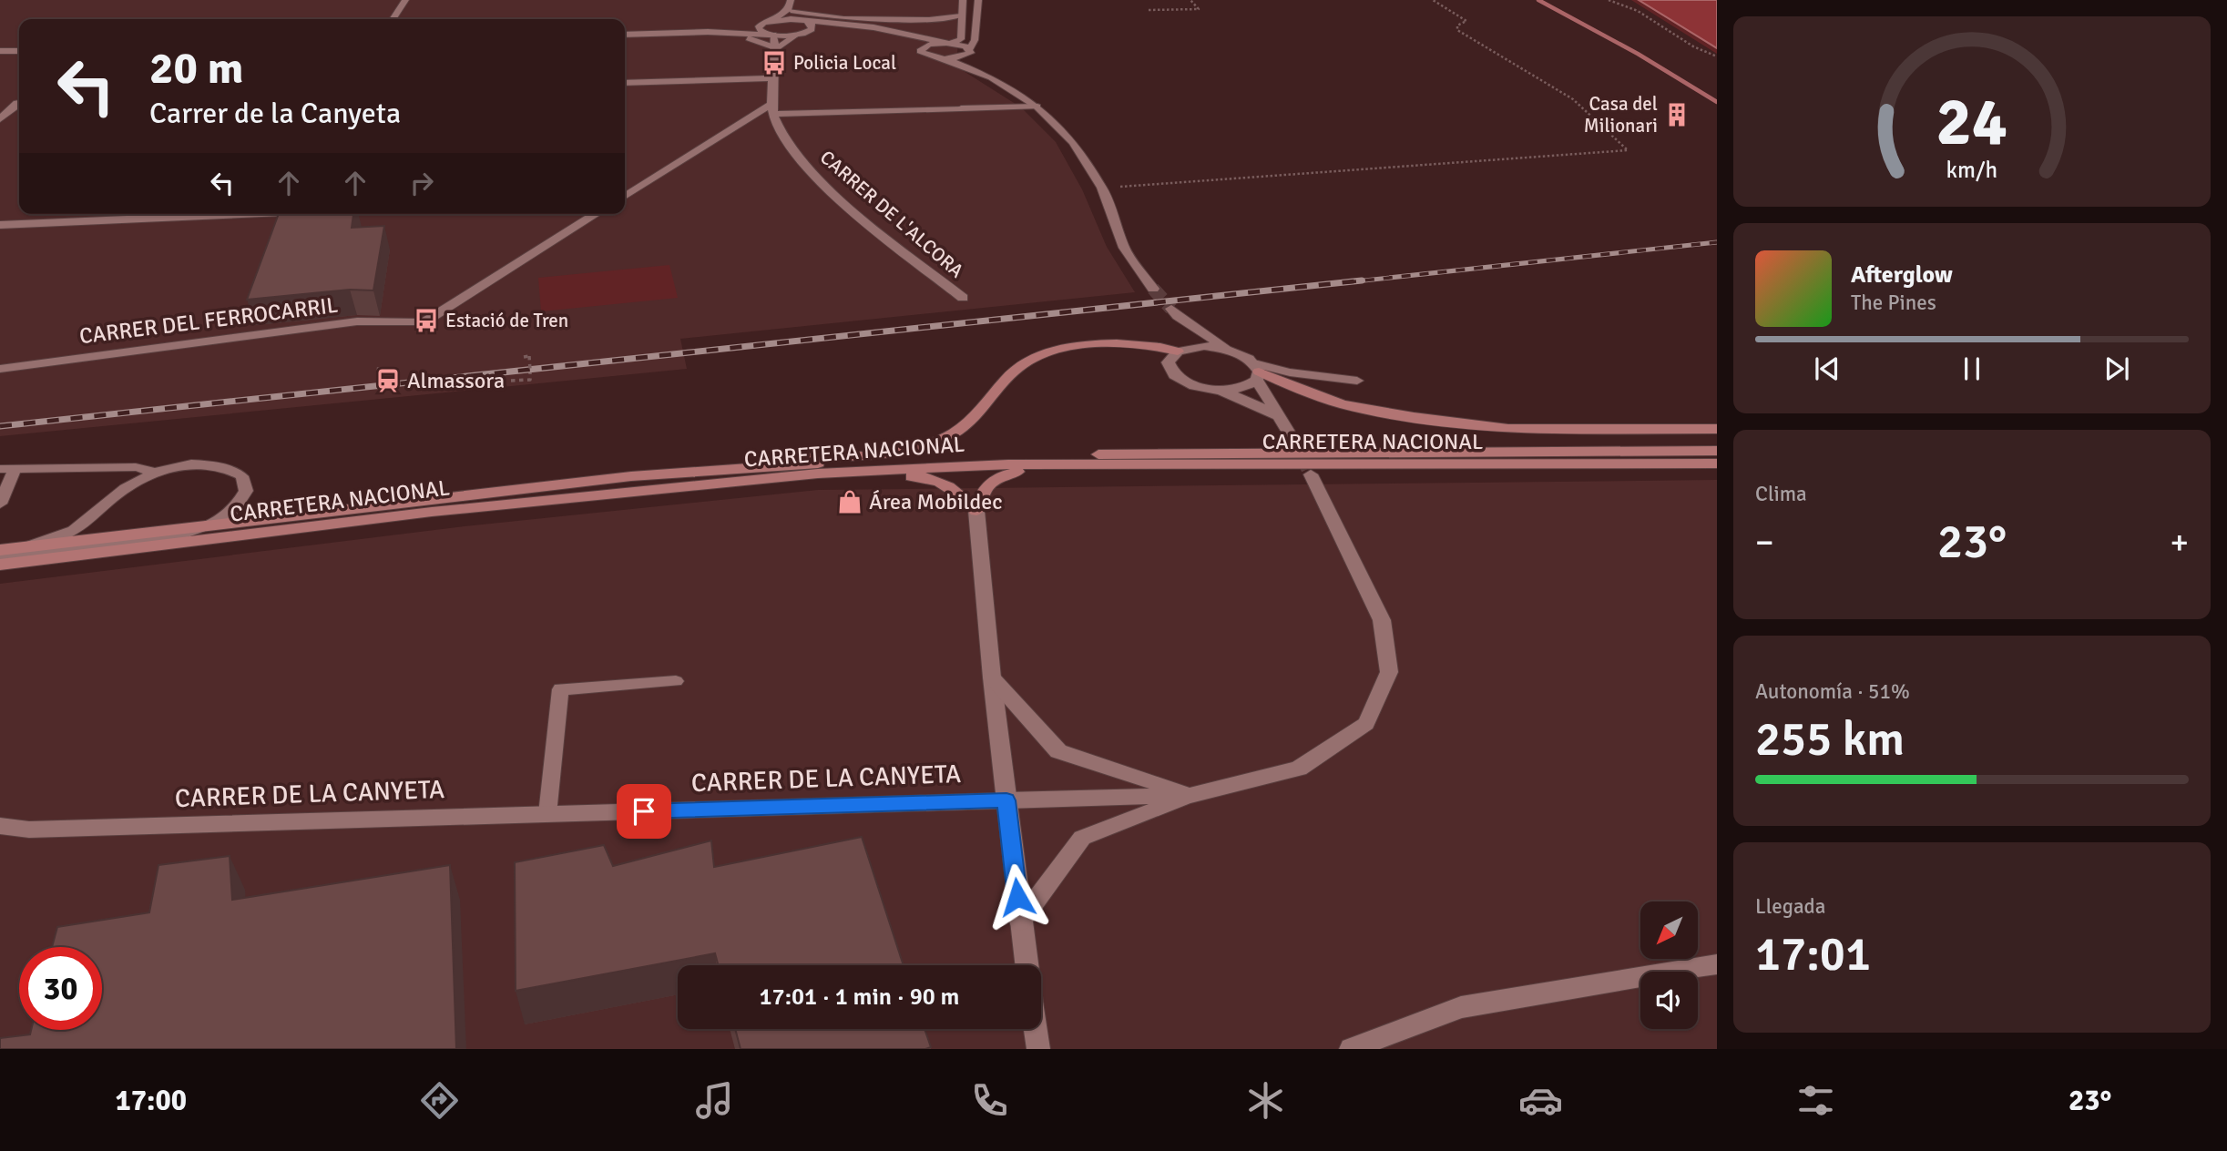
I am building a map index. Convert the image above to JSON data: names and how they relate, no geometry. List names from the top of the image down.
{
  "streets": {
    "main road": ["CARRETERA NACIONAL"],
    "street": ["CARRER DE L'ALCORA", "CARRER DEL FERROCARRIL", "CARRER DE LA CANYETA"]
  },
  "places": {
    "bus stop": ["Policia Local", "Estació de Tren"],
    "building": ["Casa del Milionari"],
    "station": ["Almassora"],
    "shop": ["Área Mobildec"]
  },
  "north": "bottom left",
  "page": {
    "turn": ["20 m", "Carrer de la Canyeta"],
    "song": ["Afterglow", "The Pines"],
    "tile": [
      "Clima",
      ["Autonomía · 51%", "255 km"],
      ["Llegada", "17:01"]
    ],
    "heat": ["−", "23°", "+"],
    "limit": "30",
    "trip": "17:01 · 1 min · 90 m",
    "tabs": ["17:00", "23°"],
    "gauge": ["24", "km/h"]
  }
}
